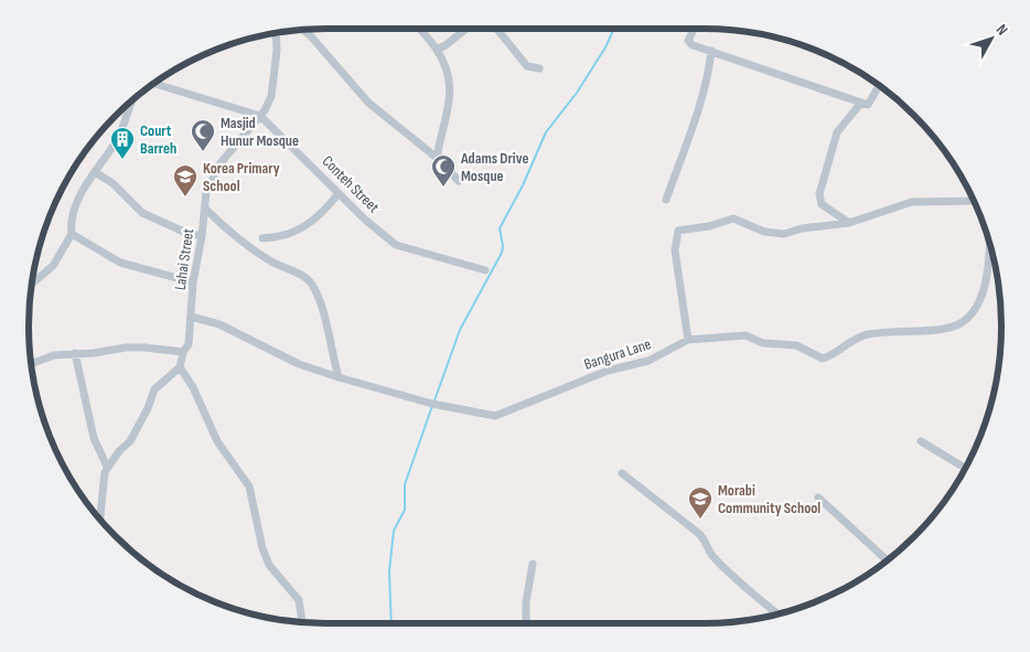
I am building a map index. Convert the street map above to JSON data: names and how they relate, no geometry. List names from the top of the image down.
{
  "streets": {
    "street": ["Conteh Street", "Lahai Street", "Bangura Lane"]
  },
  "crossings": [
    ["Conteh Street", "Lahai Street"],
    ["Lahai Street", "Bangura Lane"]
  ],
  "places": {
    "mosque": ["Masjid Hunur Mosque", "Adams Drive Mosque"],
    "building": ["Court Barreh"],
    "school or university": ["Korea Primary School", "Morabi Community School"]
  },
  "north": "top right"
}
